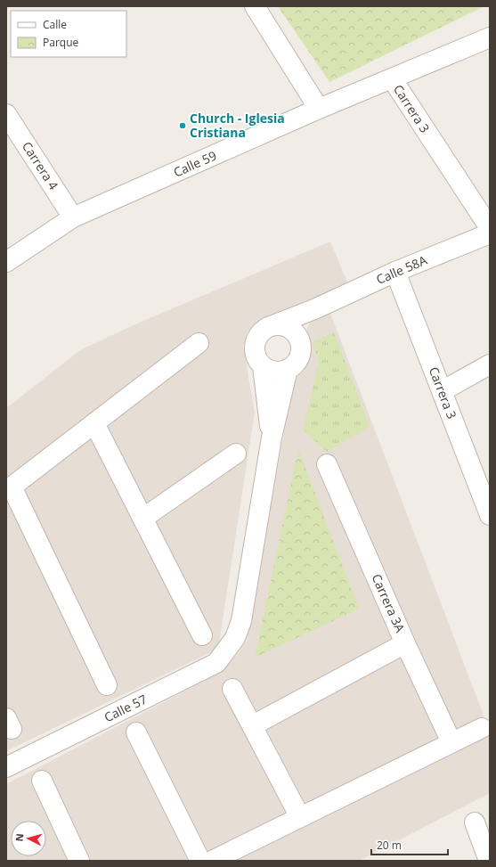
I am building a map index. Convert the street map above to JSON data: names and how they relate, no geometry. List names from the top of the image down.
{
  "streets": {
    "street": [
      "Carrera 3",
      "Calle 59",
      "Carrera 4",
      "Calle 58A",
      "Carrera 3A",
      "Calle 57"
    ]
  },
  "crossings": [
    ["Carrera 3", "Calle 59"],
    ["Carrera 3", "Calle 58A"],
    ["Calle 59", "Carrera 4"]
  ],
  "places": ["Church - Iglesia Cristiana"],
  "legend": ["Calle", "Parque"],
  "scale_bar": "20 m",
  "north": "left"
}
